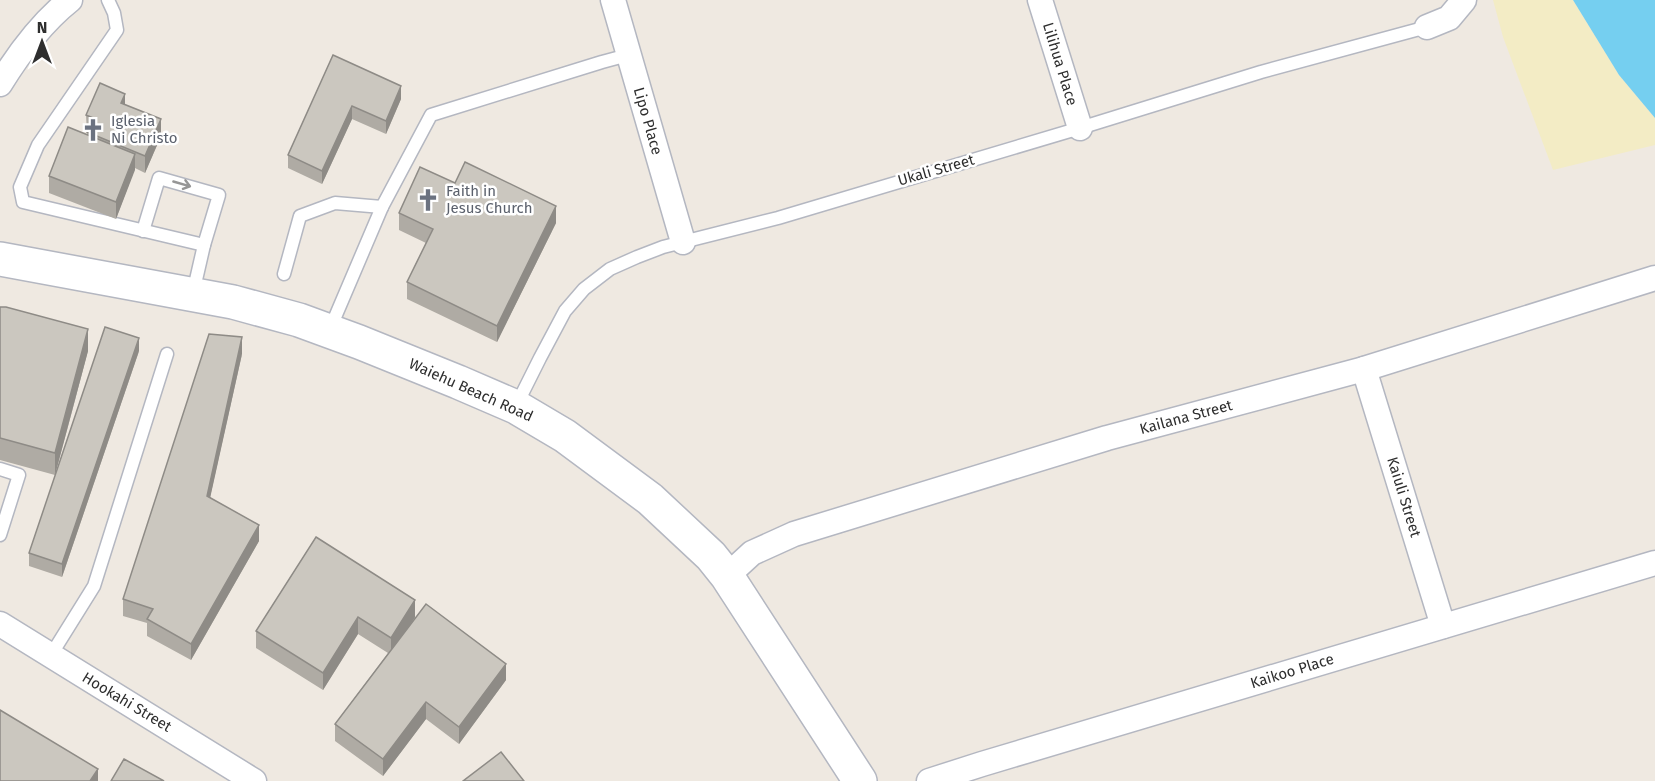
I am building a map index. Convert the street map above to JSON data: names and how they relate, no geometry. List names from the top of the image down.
{
  "streets": {
    "street": [
      "Lilihua Place",
      "Lipo Place",
      "Waiehu Beach Road",
      "Kailana Street",
      "Kaiuli Street",
      "Kaikoo Place",
      "Hookahi Street"
    ],
    "lane": ["Ukali Street"]
  },
  "crossings": [
    ["Lilihua Place", "Ukali Street"],
    ["Lipo Place", "Ukali Street"],
    ["Ukali Street", "Waiehu Beach Road"],
    ["Waiehu Beach Road", "Kailana Street"],
    ["Kailana Street", "Kaiuli Street"],
    ["Kaiuli Street", "Kaikoo Place"]
  ],
  "places": {
    "church": ["Iglesia Ni Christo", "Faith in Jesus Church"]
  },
  "north": "top"
}
